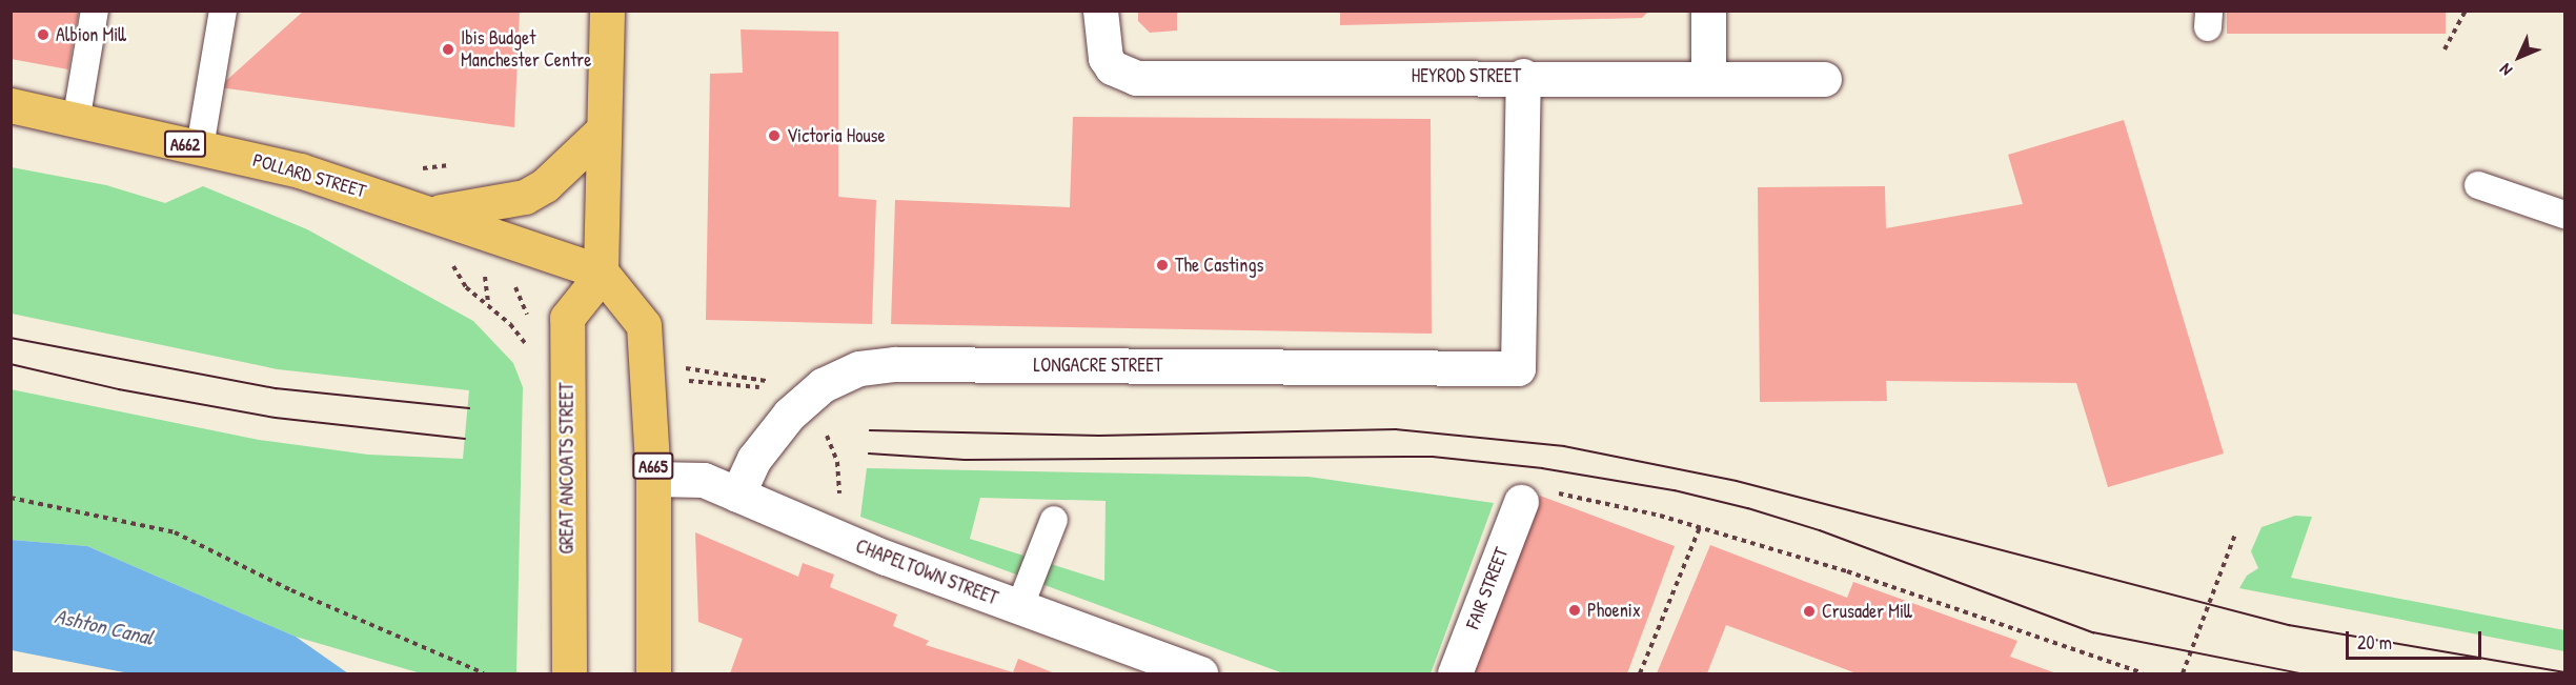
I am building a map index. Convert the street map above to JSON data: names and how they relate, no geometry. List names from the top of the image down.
{
  "streets": {
    "main road": [
      "A662",
      "POLLARD STREET",
      "A665",
      "GREAT ANCOATS STREET"
    ],
    "street": [
      "HEYROD STREET",
      "LONGACRE STREET",
      "CHAPELTOWN STREET",
      "FAIR STREET"
    ]
  },
  "crossings": [
    ["HEYROD STREET", "LONGACRE STREET"],
    ["POLLARD STREET", "A665"],
    ["POLLARD STREET", "GREAT ANCOATS STREET"],
    ["LONGACRE STREET", "CHAPELTOWN STREET"],
    ["A665", "GREAT ANCOATS STREET"],
    ["A665", "CHAPELTOWN STREET"]
  ],
  "water": ["Ashton Canal"],
  "places": [
    "Albion Mill",
    "Ibis Budget Manchester Centre",
    "Victoria House",
    "The Castings",
    "Phoenix",
    "Crusader Mill"
  ],
  "scale_bar": "20 m",
  "north": "bottom left"
}
